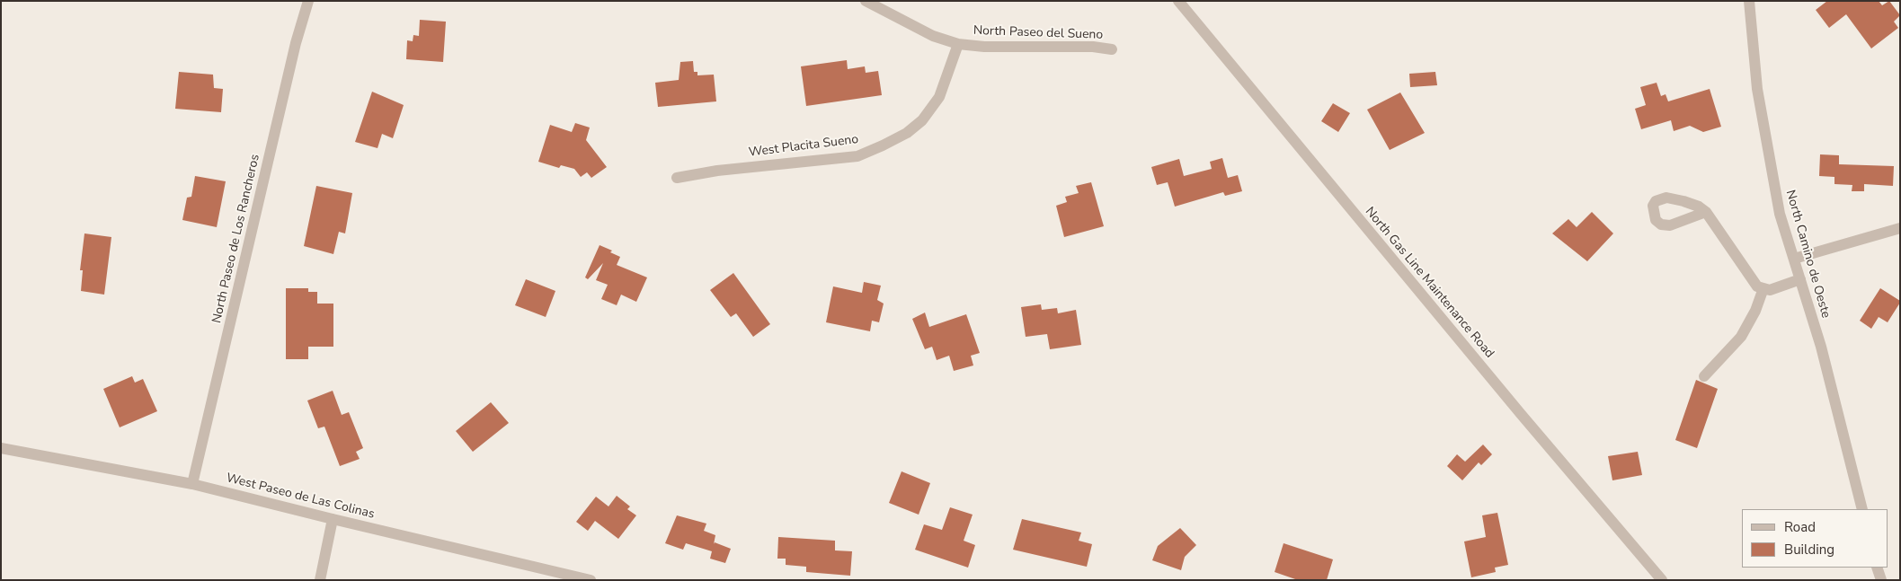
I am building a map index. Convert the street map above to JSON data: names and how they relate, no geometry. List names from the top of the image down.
{
  "streets": {
    "street": [
      "North Paseo del Sueno",
      "West Placita Sueno",
      "North Paseo de Los Rancheros",
      "North Camino de Oeste",
      "North Gas Line Maintenance Road",
      "West Paseo de Las Colinas"
    ]
  },
  "crossings": [
    ["North Paseo del Sueno", "West Placita Sueno"],
    ["North Paseo de Los Rancheros", "West Paseo de Las Colinas"]
  ],
  "legend": ["Road", "Building"]
}
